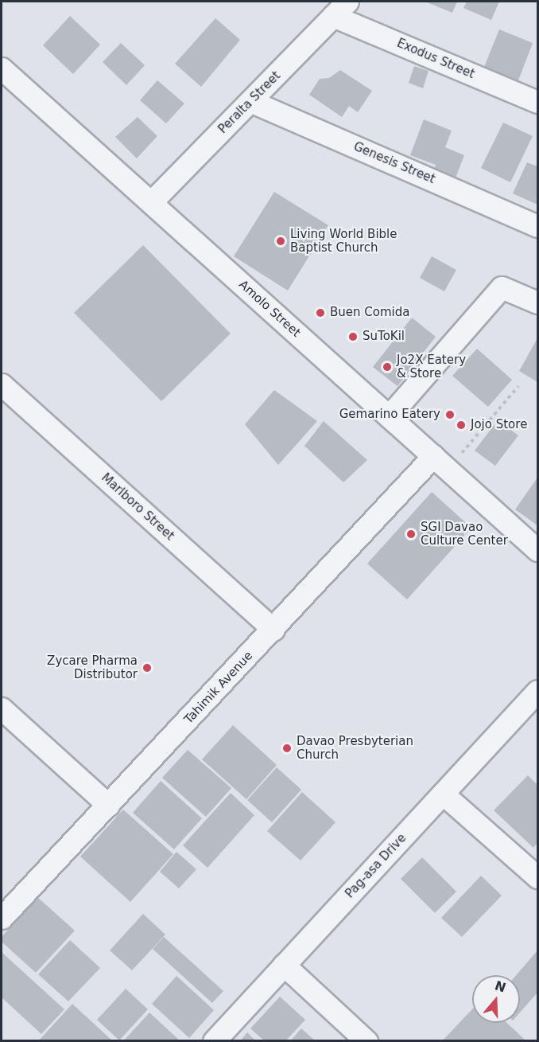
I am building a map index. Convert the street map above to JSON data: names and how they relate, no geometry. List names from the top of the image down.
{
  "streets": {
    "street": [
      "Exodus Street",
      "Peralta Street",
      "Genesis Street",
      "Amolo Street",
      "Marlboro Street",
      "Tahimik Avenue",
      "Pag-asa Drive"
    ]
  },
  "crossings": [
    ["Exodus Street", "Peralta Street"],
    ["Peralta Street", "Genesis Street"],
    ["Peralta Street", "Amolo Street"],
    ["Amolo Street", "Tahimik Avenue"],
    ["Marlboro Street", "Tahimik Avenue"]
  ],
  "places": [
    "Living World Bible Baptist Church",
    "Buen Comida",
    "SuToKil",
    "Jo2X Eatery & Store",
    "Gemarino Eatery",
    "Jojo Store",
    "SGI Davao Culture Center",
    "Zycare Pharma Distributor",
    "Davao Presbyterian Church"
  ],
  "north": "top"
}
